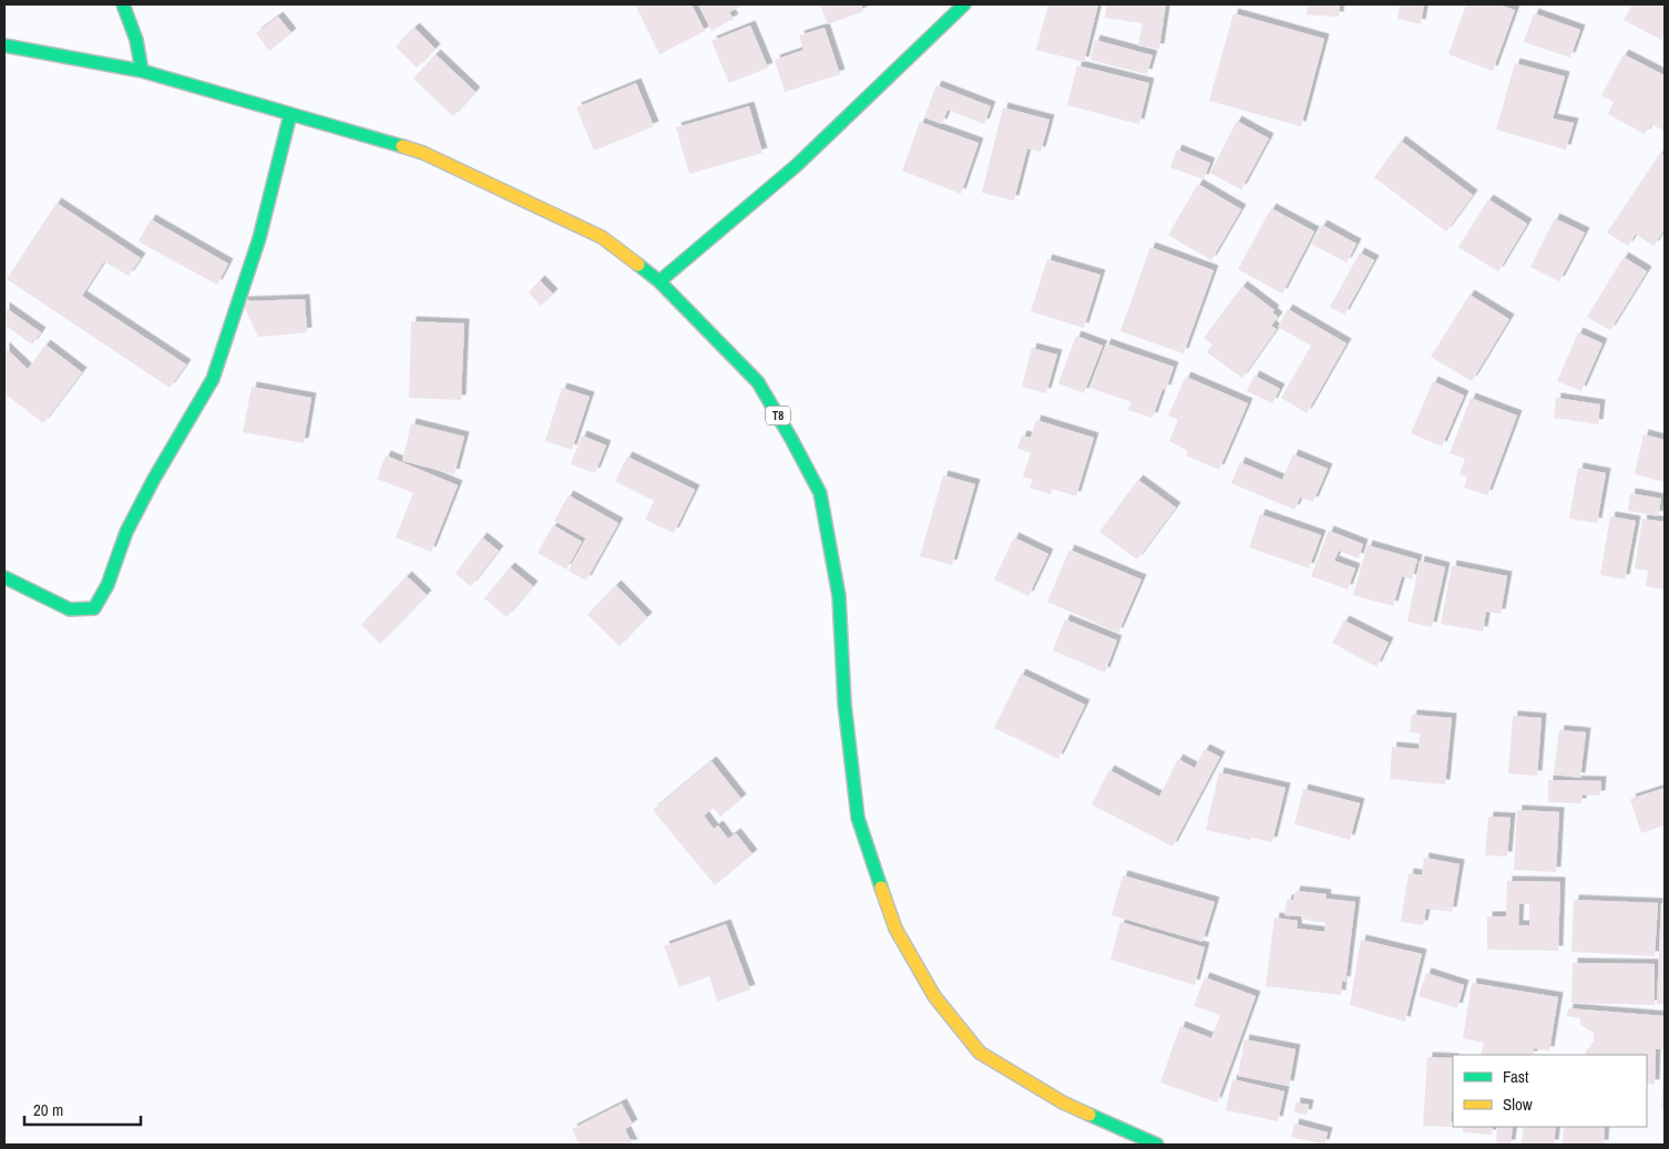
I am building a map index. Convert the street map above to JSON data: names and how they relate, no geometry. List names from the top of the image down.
{
  "streets": {
    "main road": ["T8"]
  },
  "legend": ["Fast", "Slow"],
  "scale_bar": "20 m"
}
